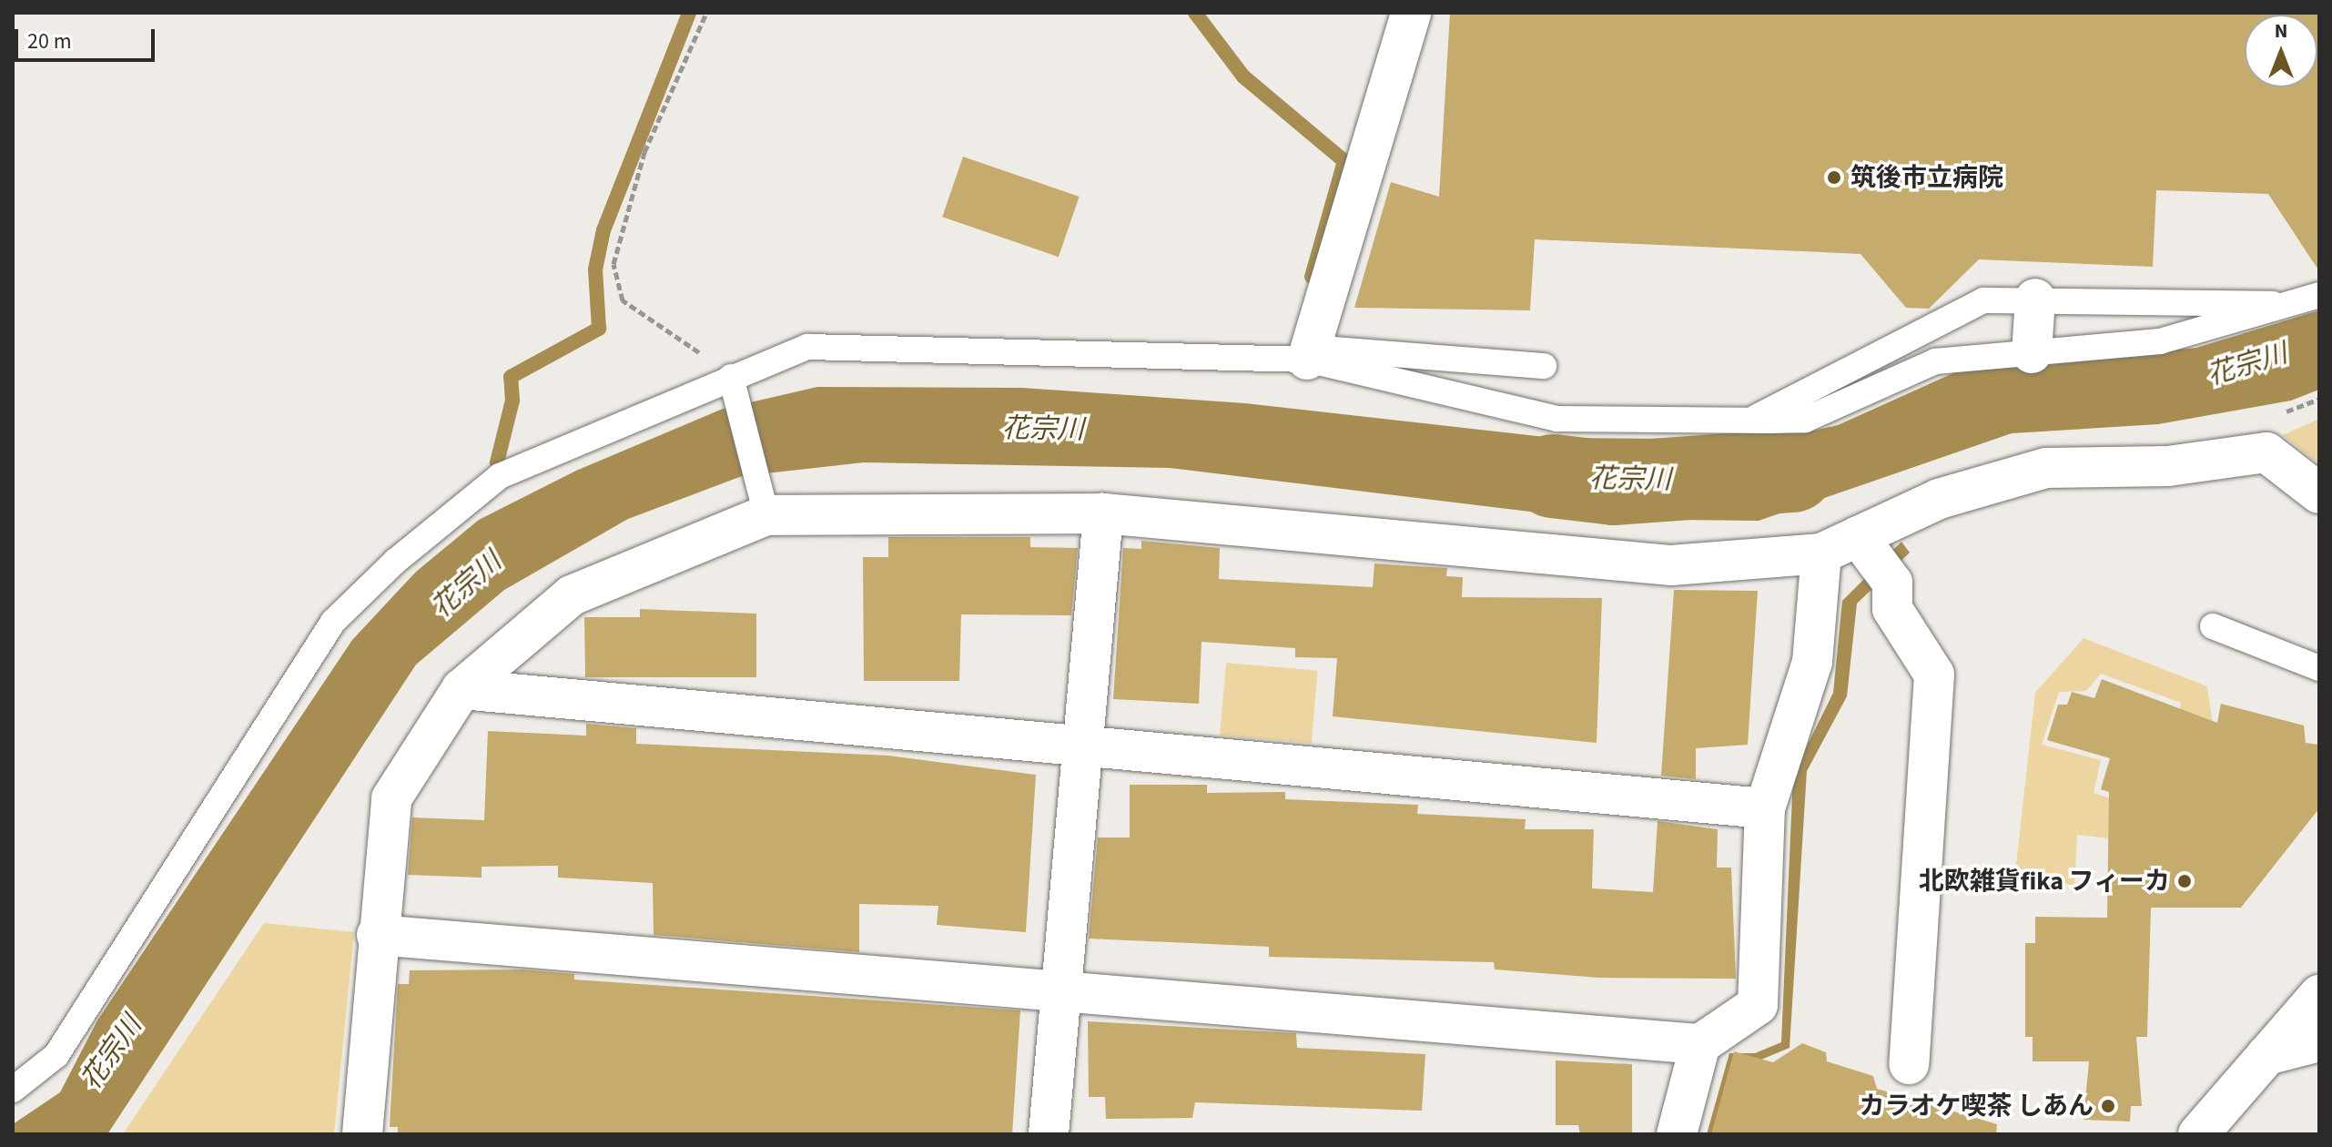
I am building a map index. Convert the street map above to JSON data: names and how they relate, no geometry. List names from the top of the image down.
{
  "water": ["花宗川"],
  "places": ["筑後市立病院", "北欧雑貨fika フィーカ", "カラオケ喫茶 しあん"],
  "scale_bar": "20 m",
  "north": "top"
}
